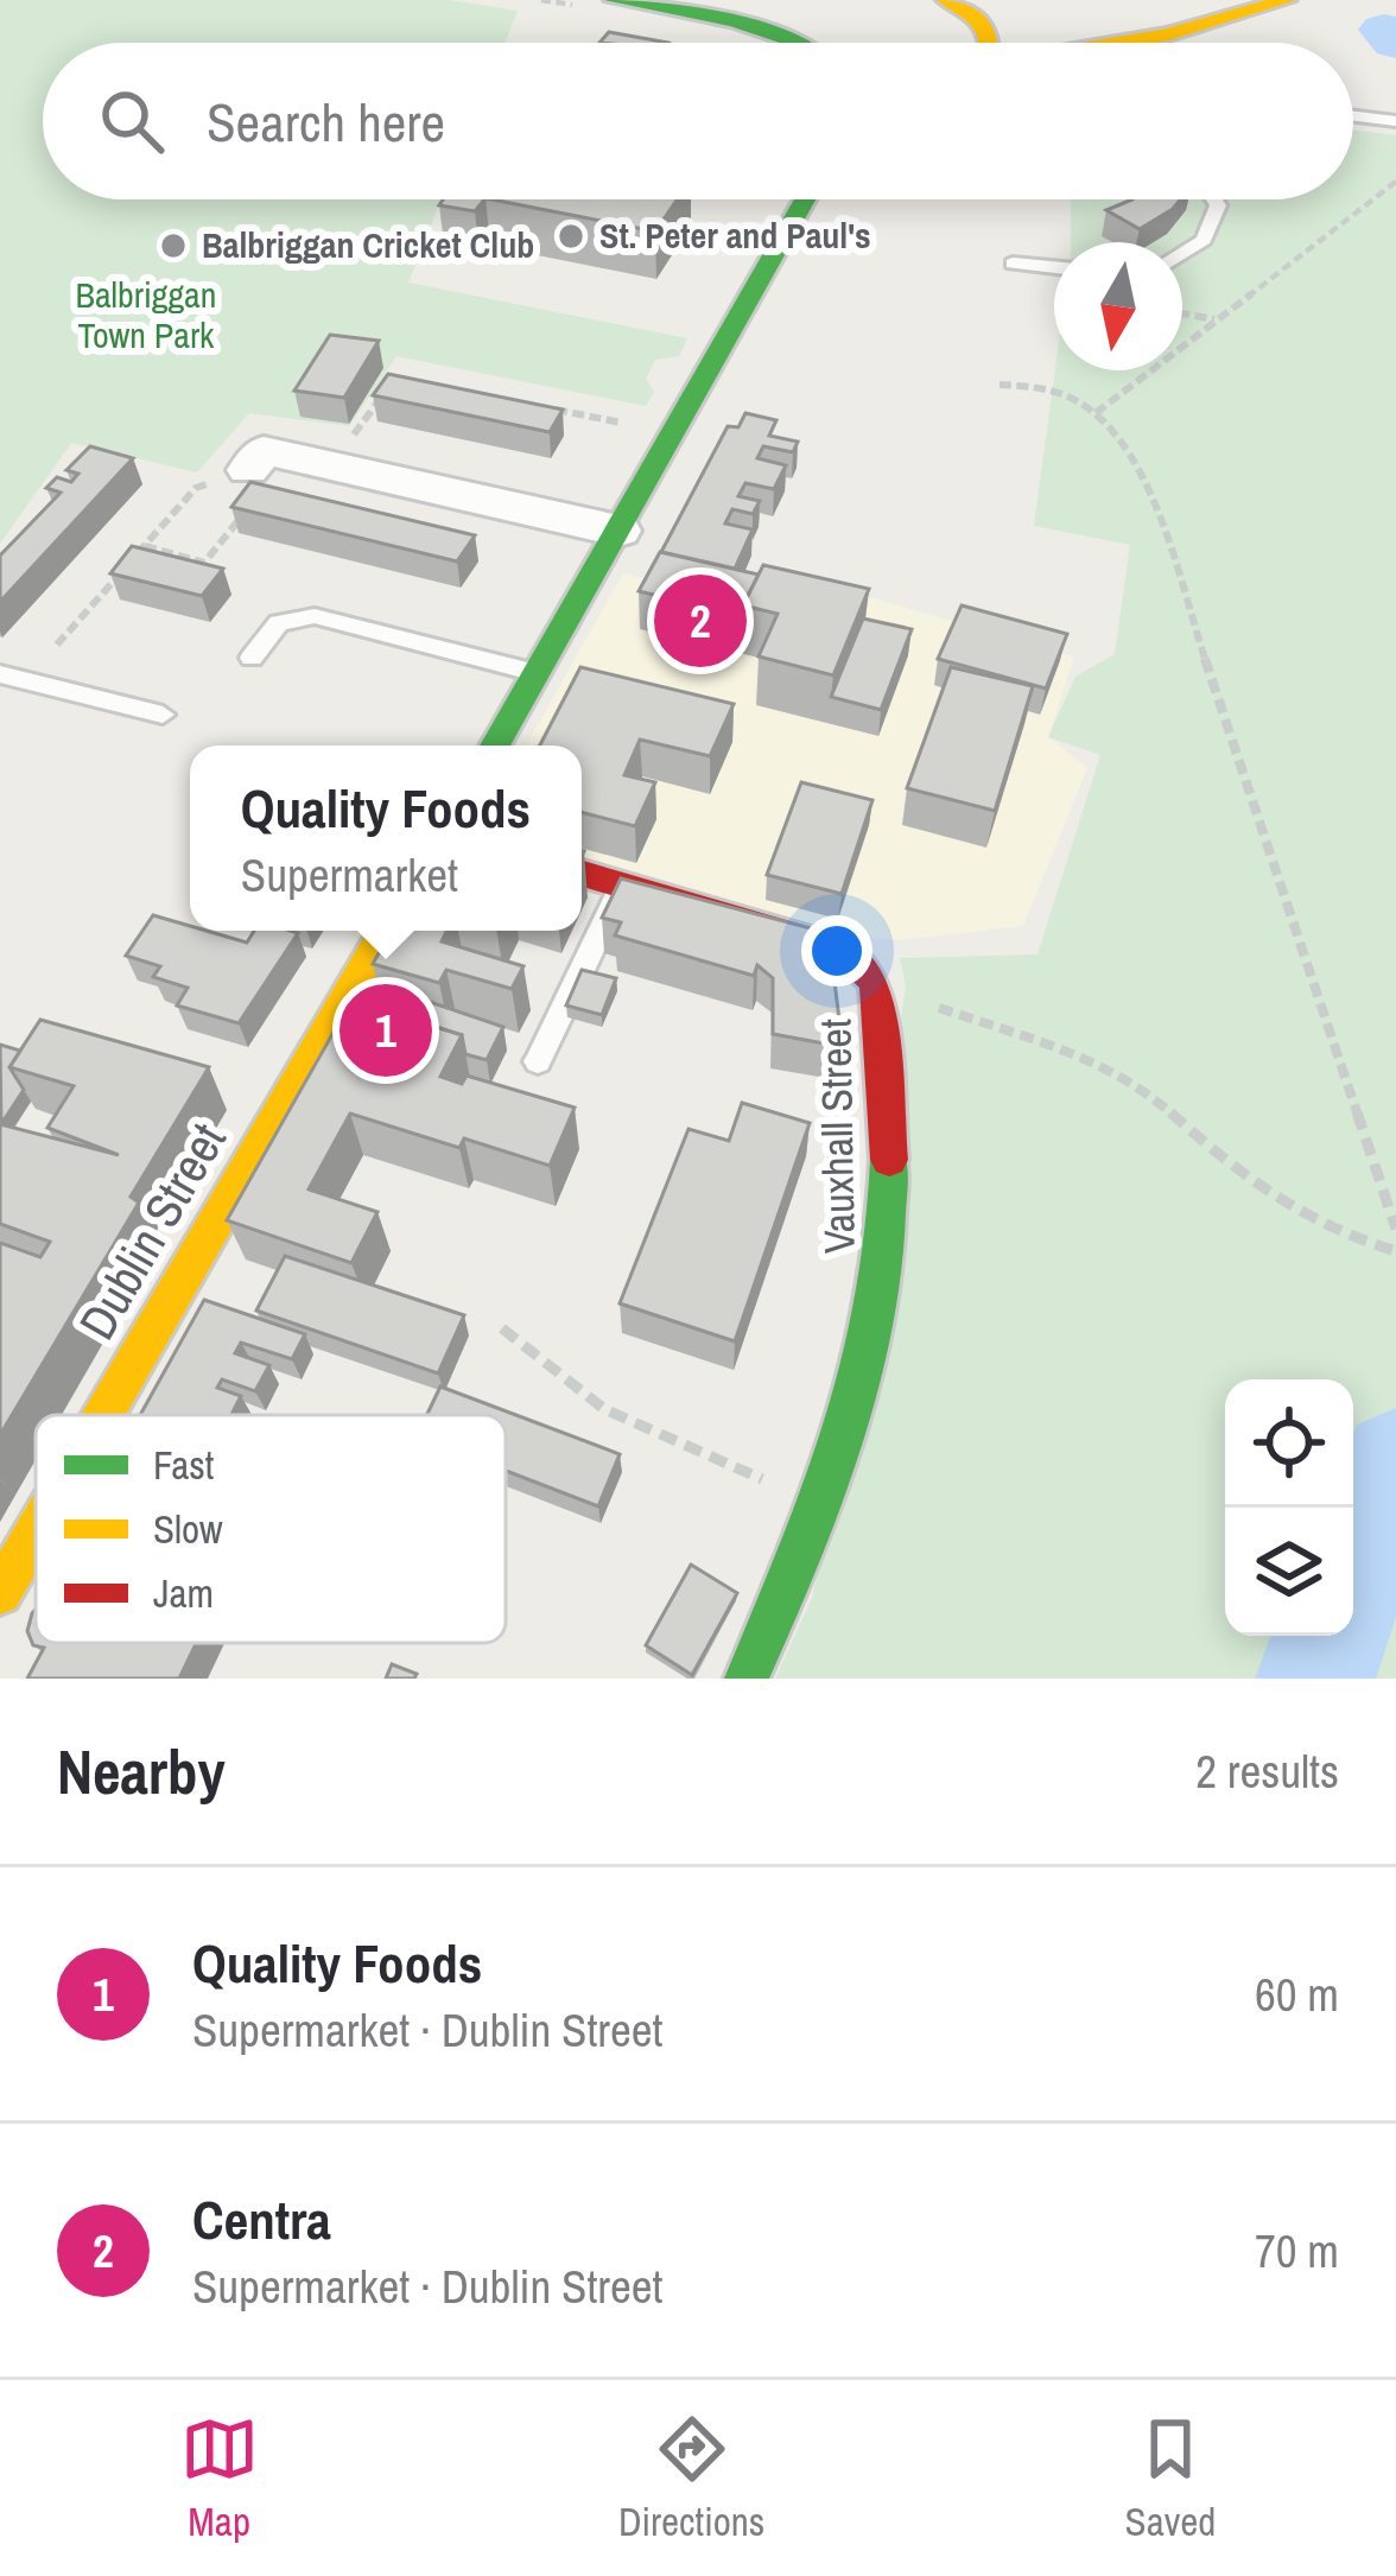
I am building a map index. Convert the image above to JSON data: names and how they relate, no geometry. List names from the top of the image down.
{
  "streets": {
    "street": ["Vauxhall Street", "Dublin Street"]
  },
  "parks": ["Balbriggan Town Park"],
  "places": ["St. Peter and Paul's", "Balbriggan Cricket Club"],
  "legend": ["Fast", "Slow", "Jam"],
  "north": "bottom",
  "page": {
    "search": "Search here",
    "pins": ["2", "1"],
    "popup": ["Quality Foods", "Supermarket"],
    "heading": ["Nearby", "2 results"],
    "list": [
      {
        "mark": "1",
        "name": "Quality Foods",
        "note": "Supermarket · Dublin Street",
        "value": "60 m"
      },
      {
        "mark": "2",
        "name": "Centra",
        "note": "Supermarket · Dublin Street",
        "value": "70 m"
      }
    ],
    "nav": ["Map", "Directions", "Saved"]
  }
}
